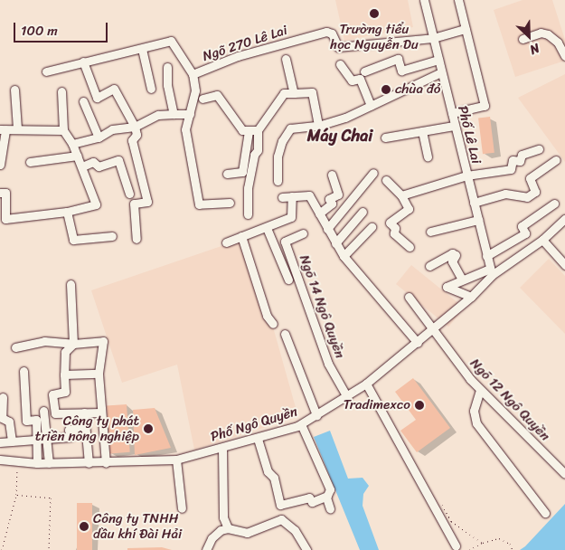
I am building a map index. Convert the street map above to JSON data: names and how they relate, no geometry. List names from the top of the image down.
{
  "streets": {
    "street": [
      "Ngõ 270 Lê Lai",
      "Phố Lê Lai",
      "Ngõ 14 Ngô Quyền",
      "Ngõ 12 Ngô Quyền",
      "Phố Ngô Quyền"
    ]
  },
  "crossings": [
    ["Ngõ 270 Lê Lai", "Phố Lê Lai"],
    ["Phố Lê Lai", "Phố Ngô Quyền"],
    ["Ngõ 14 Ngô Quyền", "Phố Ngô Quyền"],
    ["Ngõ 12 Ngô Quyền", "Phố Ngô Quyền"]
  ],
  "districts": ["Máy Chai"],
  "places": [
    "Trường tiểu học Nguyễn Du",
    "chùa đỏ",
    "Tradimexco",
    "Công ty phát triền nông nghiệp",
    "Công ty TNHH dầu khí Đài Hải"
  ],
  "scale_bar": "100 m",
  "north": "bottom right"
}
